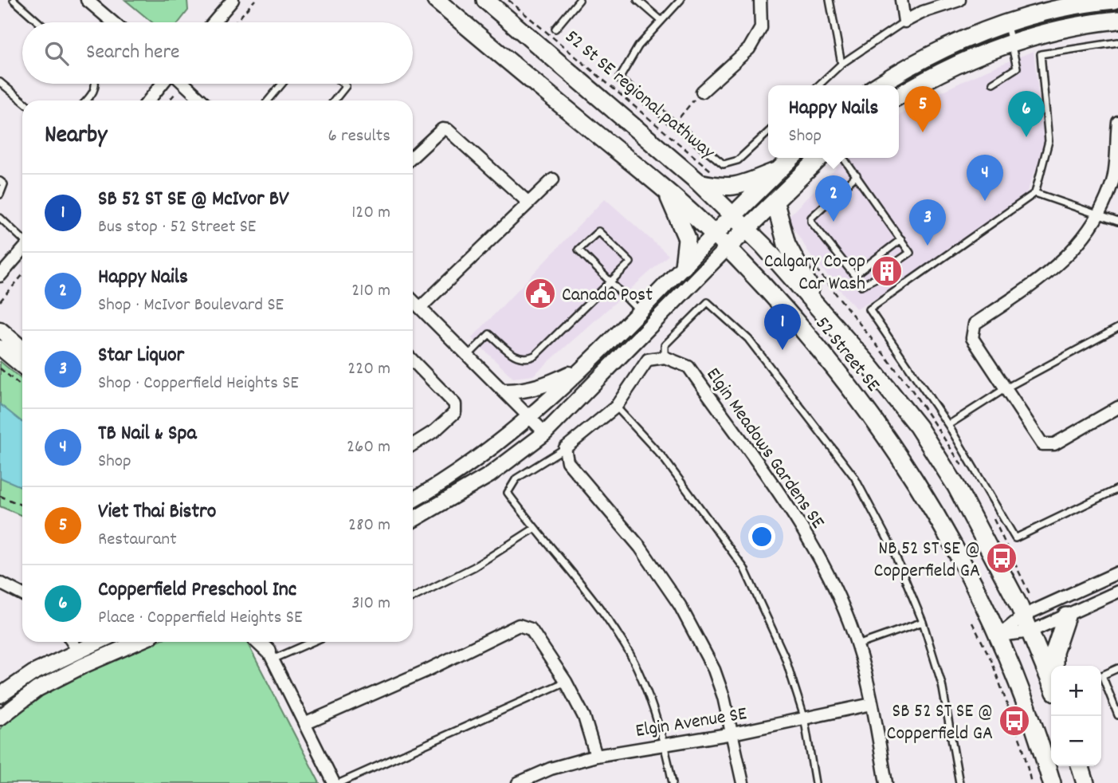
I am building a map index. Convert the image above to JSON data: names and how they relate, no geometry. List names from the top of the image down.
{
  "streets": {
    "main road": ["52 Street SE"],
    "street": ["Elgin Meadows Gardens SE", "Elgin Avenue SE"],
    "path": ["52 St SE regional pathway"]
  },
  "crossings": [
    ["Elgin Meadows Gardens SE", "Elgin Avenue SE"]
  ],
  "places": {
    "building": ["Calgary Co-op Car Wash"],
    "public building": ["Canada Post"],
    "bus stop": ["NB 52 ST SE @ Copperfield GA", "SB 52 ST SE @ Copperfield GA"]
  },
  "page": {
    "search": "Search here",
    "popup": ["Happy Nails", "Shop"],
    "pins": [
      "5",
      "6",
      "4",
      "2",
      "3",
      "1"
    ],
    "heading": ["Nearby", "6 results"],
    "list": [
      {
        "mark": "1",
        "name": "SB 52 ST SE @ McIvor BV",
        "note": "Bus stop · 52 Street SE",
        "value": "120 m"
      },
      {
        "mark": "2",
        "name": "Happy Nails",
        "note": "Shop · McIvor Boulevard SE",
        "value": "210 m"
      },
      {
        "mark": "3",
        "name": "Star Liquor",
        "note": "Shop · Copperfield Heights SE",
        "value": "220 m"
      },
      {
        "mark": "4",
        "name": "TB Nail & Spa",
        "note": "Shop",
        "value": "260 m"
      },
      {
        "mark": "5",
        "name": "Viet Thai Bistro",
        "note": "Restaurant",
        "value": "280 m"
      },
      {
        "mark": "6",
        "name": "Copperfield Preschool Inc",
        "note": "Place · Copperfield Heights SE",
        "value": "310 m"
      }
    ],
    "map_buttons": ["+", "−"]
  }
}
